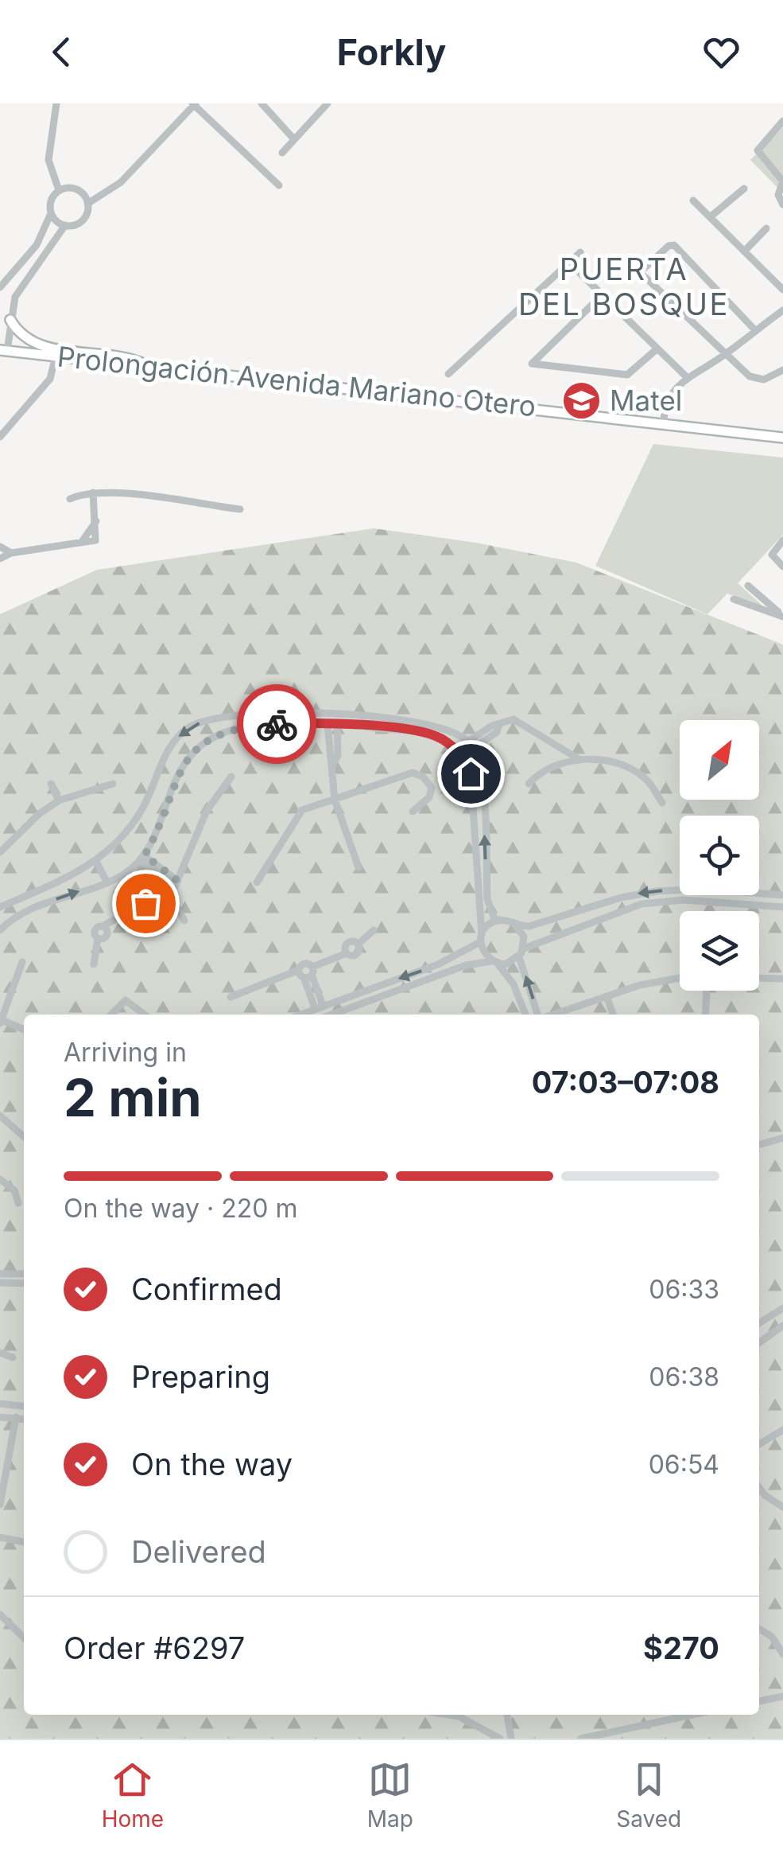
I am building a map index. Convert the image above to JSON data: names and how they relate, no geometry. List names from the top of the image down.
{
  "streets": {
    "street": ["Prolongación Avenida Mariano Otero"]
  },
  "districts": ["PUERTA DEL BOSQUE"],
  "places": {
    "school or university": ["Matel"]
  },
  "north": "top right",
  "page": {
    "header": "Forkly",
    "heading": ["2 min", "Arriving in", "07:03–07:08"],
    "panel": ["Order #6297", "$270"],
    "bar": "On the way · 220 m",
    "list": [
      ["Confirmed", "06:33"],
      ["Preparing", "06:38"],
      ["On the way", "06:54"],
      "Delivered"
    ],
    "tabs": ["Home", "Map", "Saved"]
  }
}
